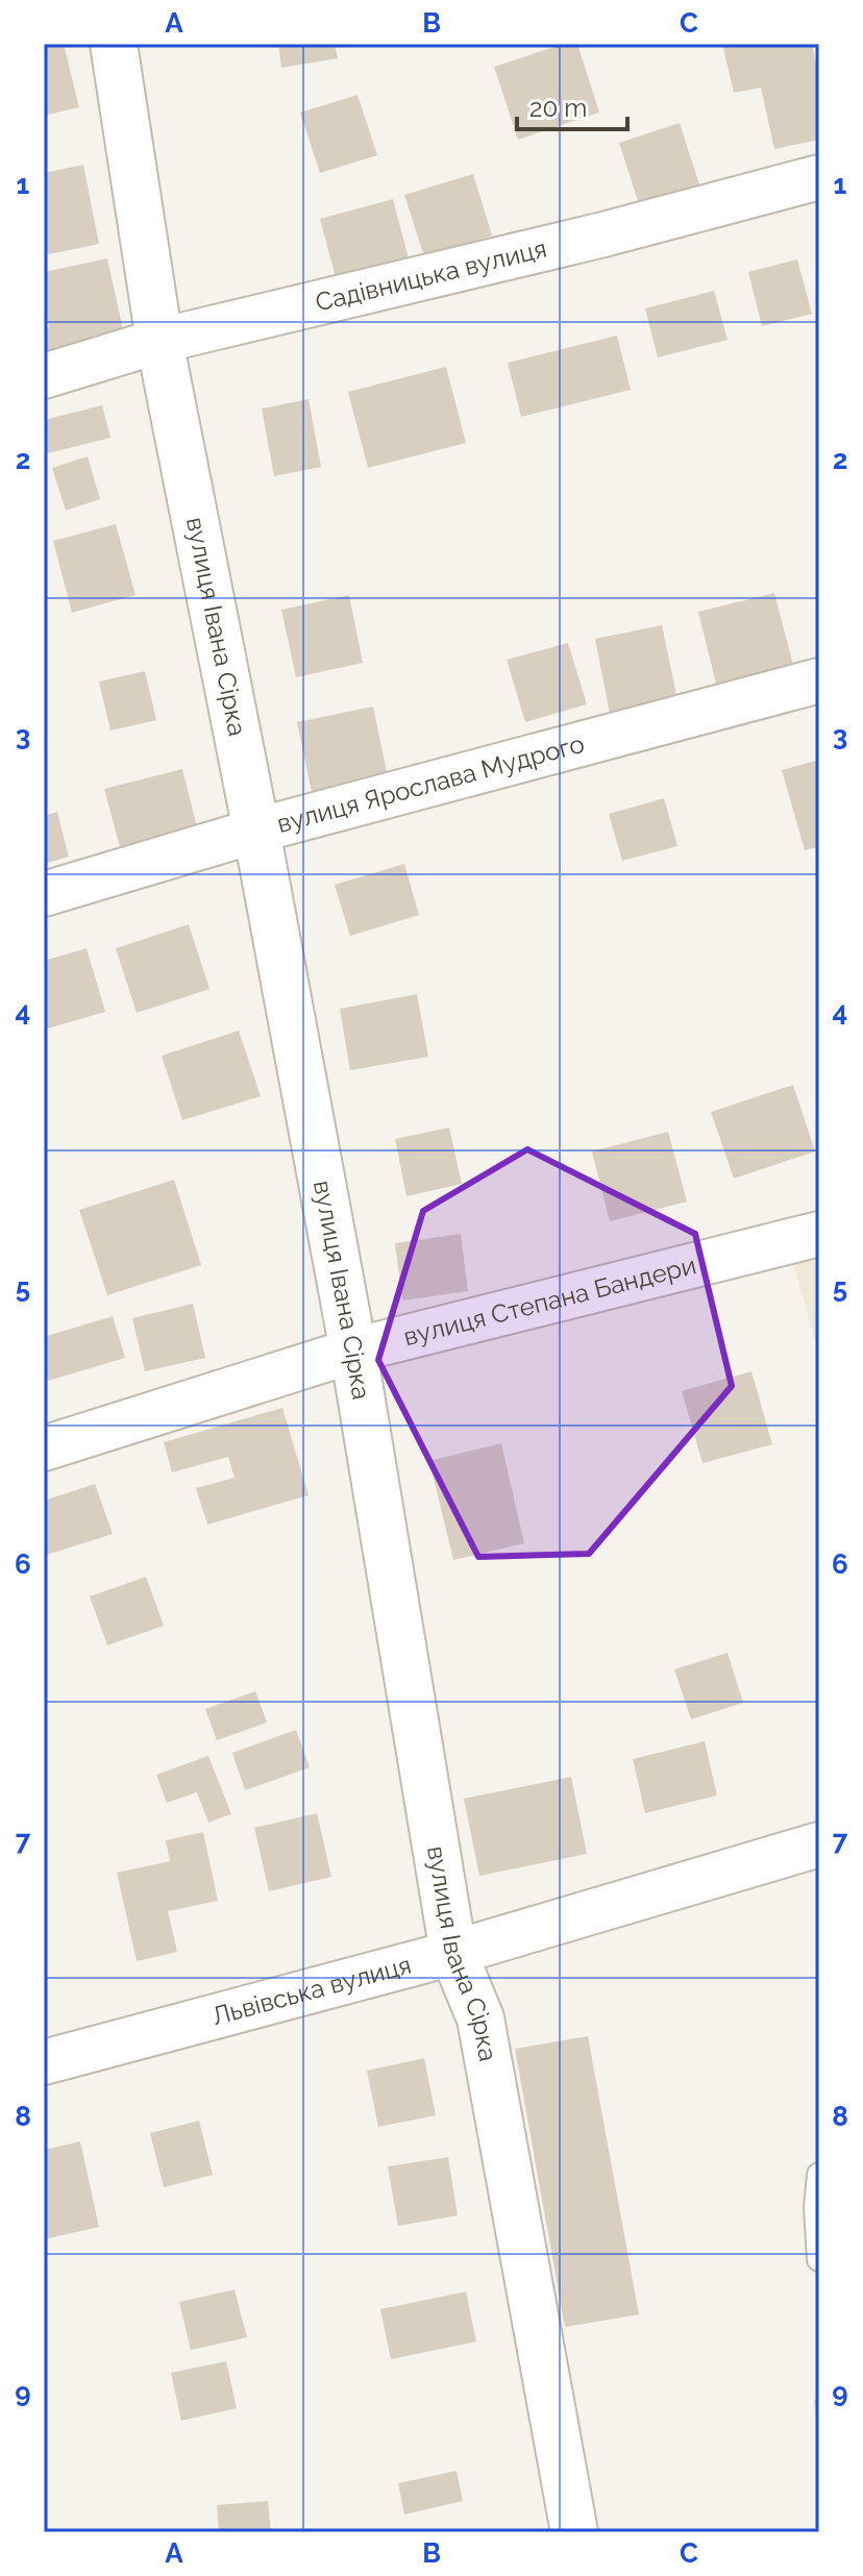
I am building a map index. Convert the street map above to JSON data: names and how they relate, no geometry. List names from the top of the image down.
{
  "streets": {
    "street": [
      "Садівницька вулиця",
      "вулиця Івана Сірка",
      "вулиця Ярослава Мудрого",
      "вулиця Степана Бандери",
      "Львівська вулиця"
    ]
  },
  "crossings": [
    ["Садівницька вулиця", "вулиця Івана Сірка"],
    ["вулиця Івана Сірка", "вулиця Ярослава Мудрого"],
    ["вулиця Івана Сірка", "вулиця Степана Бандери"],
    ["вулиця Івана Сірка", "Львівська вулиця"]
  ],
  "scale_bar": "20 m",
  "grid": {
    "columns": ["A", "B", "C"],
    "rows": [
      "1",
      "2",
      "3",
      "4",
      "5",
      "6",
      "7",
      "8",
      "9"
    ]
  }
}
